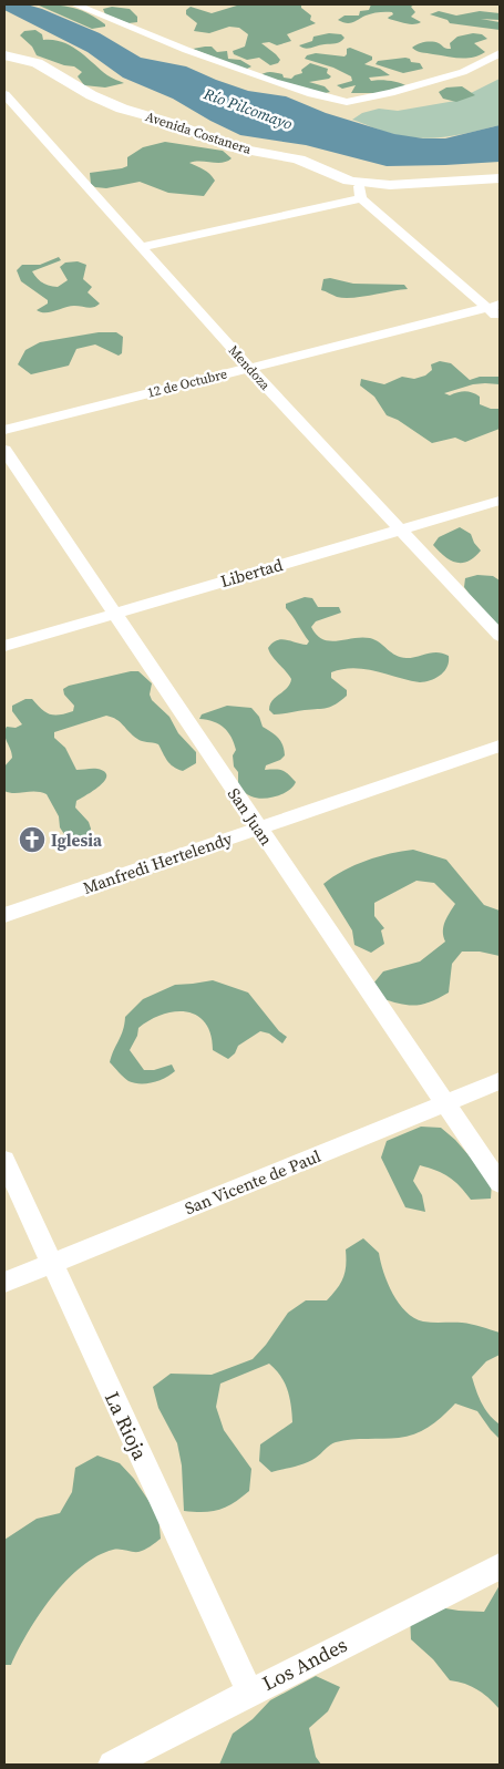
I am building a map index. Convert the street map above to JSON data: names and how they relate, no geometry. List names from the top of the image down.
{
  "streets": {
    "street": [
      "Avenida Costanera",
      "Mendoza",
      "12 de Octubre",
      "Libertad",
      "San Juan",
      "Manfredi Hertelendy",
      "San Vicente de Paul",
      "La Rioja",
      "Los Andes"
    ]
  },
  "crossings": [
    ["Mendoza", "12 de Octubre"],
    ["Mendoza", "Libertad"],
    ["Libertad", "San Juan"],
    ["San Juan", "Manfredi Hertelendy"],
    ["San Juan", "San Vicente de Paul"],
    ["San Vicente de Paul", "La Rioja"],
    ["La Rioja", "Los Andes"]
  ],
  "water": ["Río Pilcomayo"],
  "places": {
    "church": ["Iglesia"]
  }
}
